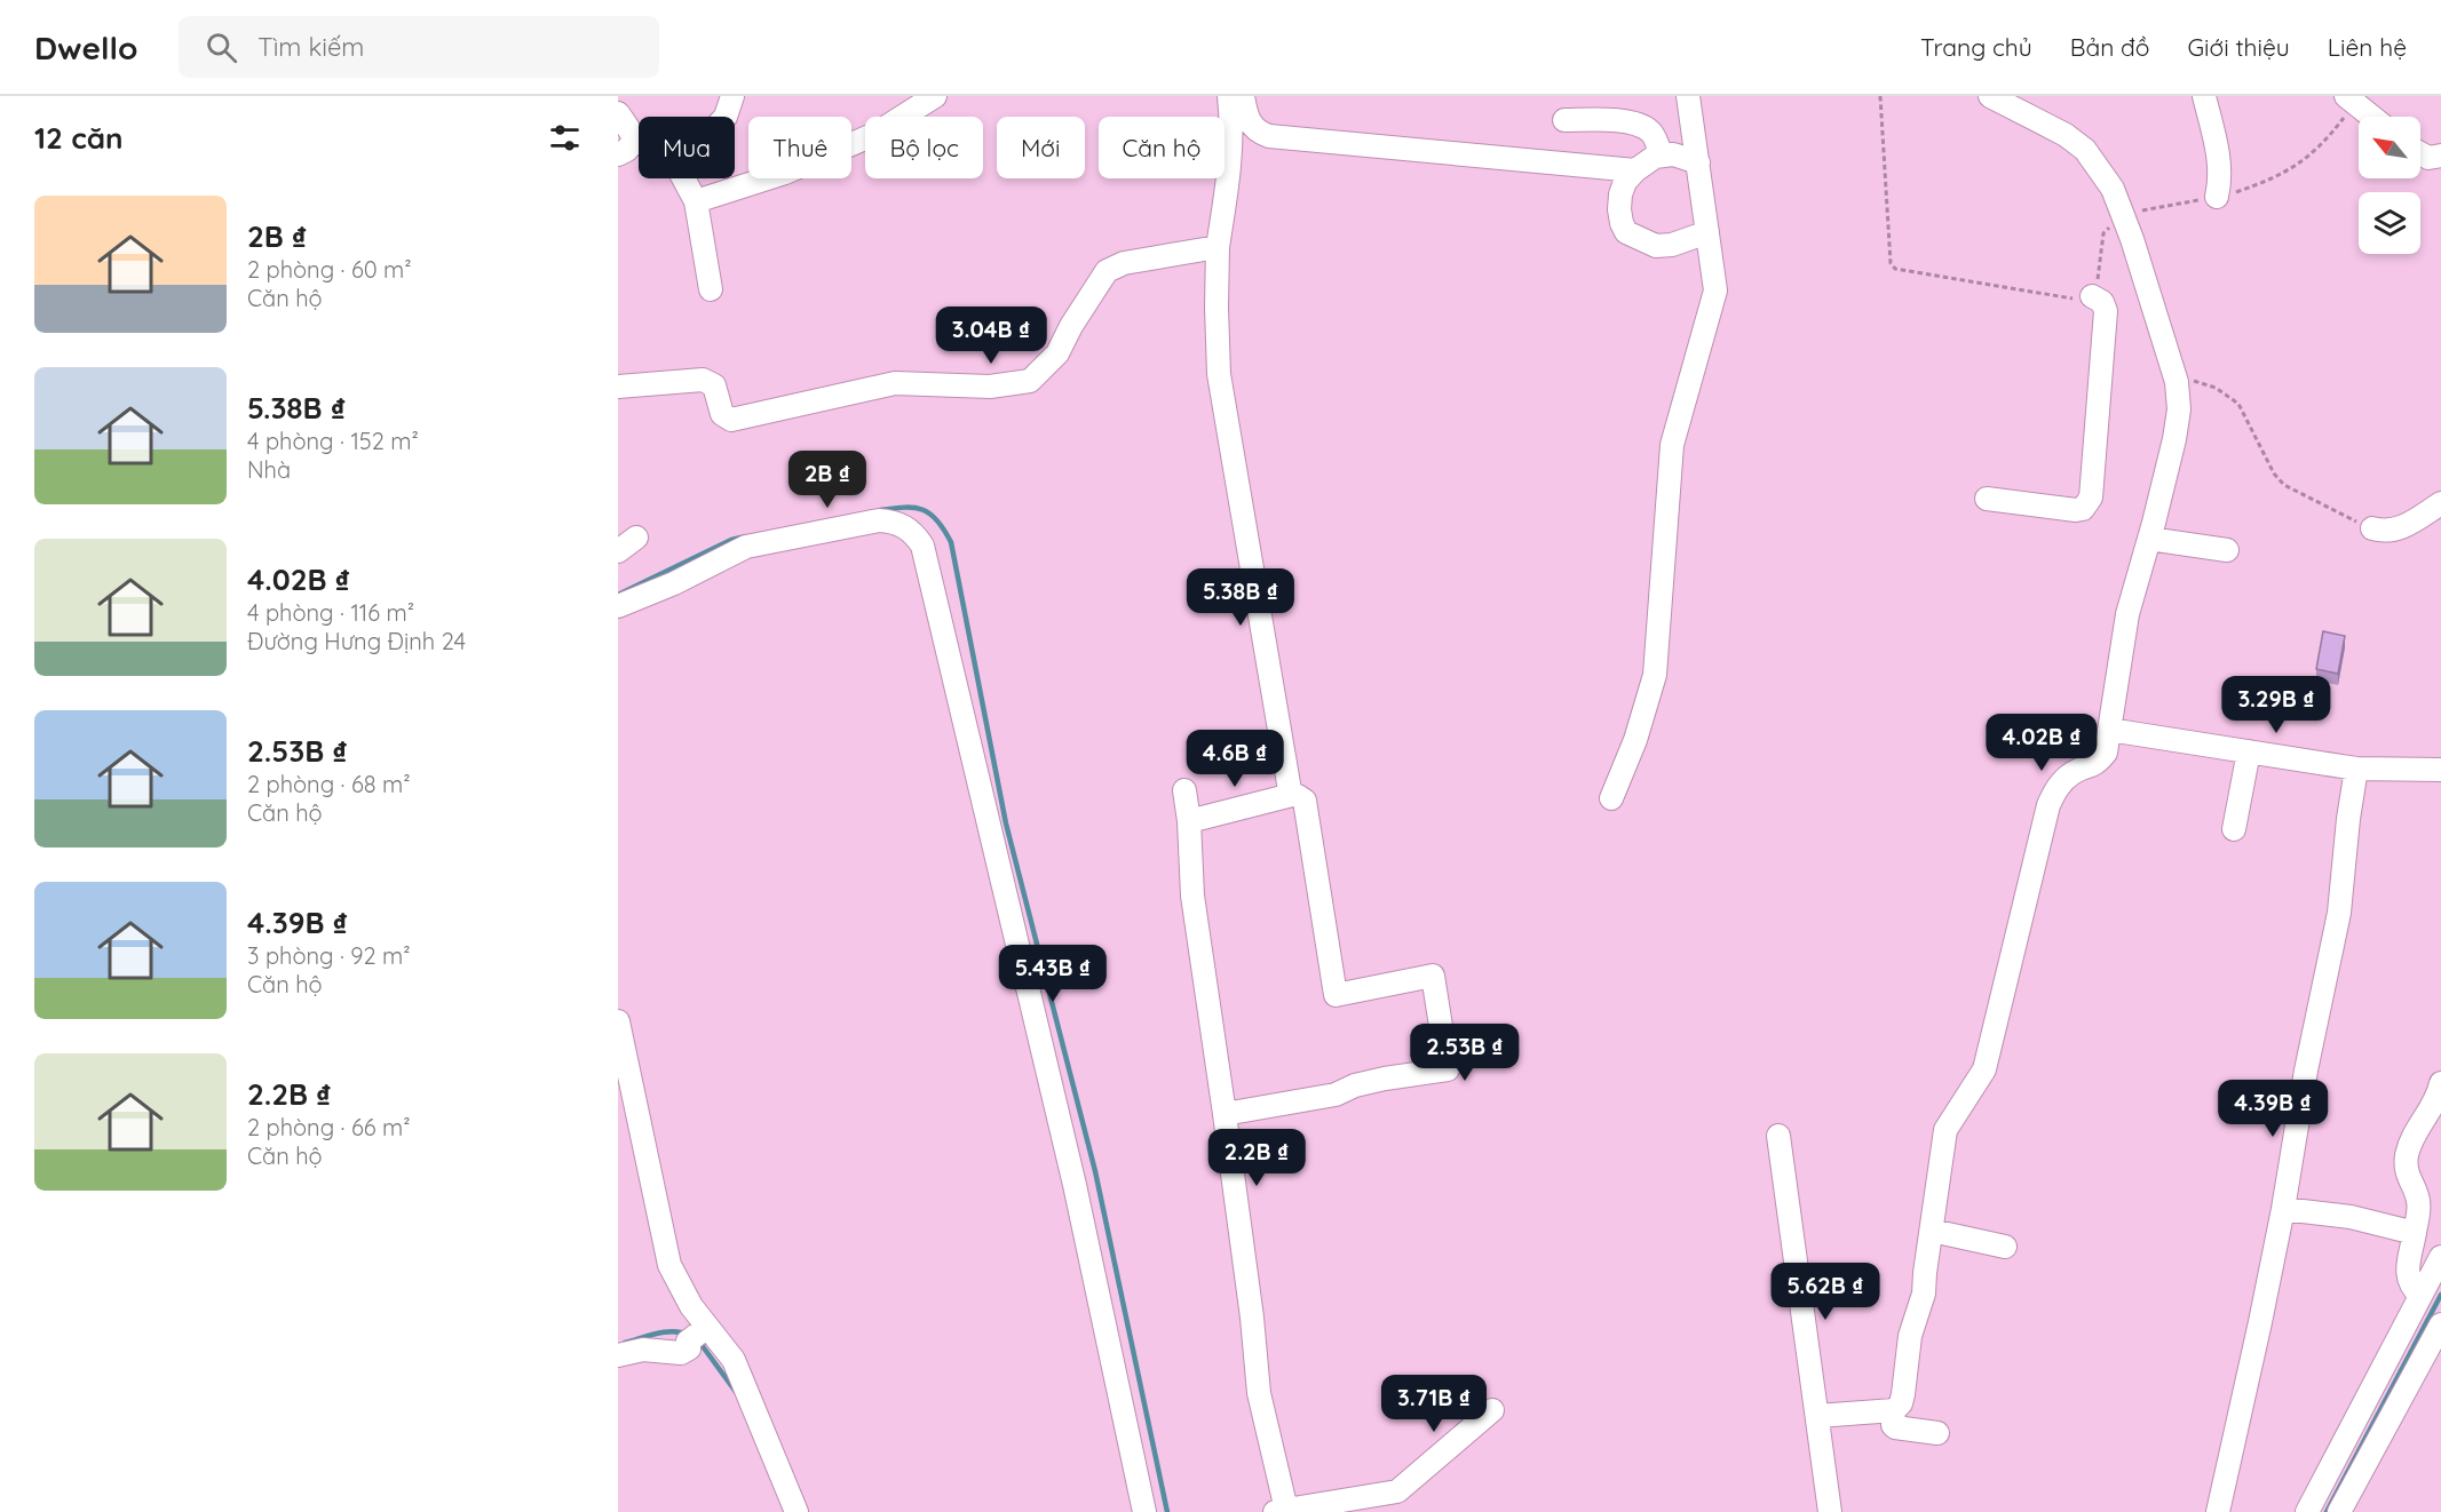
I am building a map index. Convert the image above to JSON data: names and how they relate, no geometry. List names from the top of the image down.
{
  "north": "top left",
  "page": {
    "header": "Dwello",
    "search": "Tìm kiếm",
    "nav": [
      "Trang chủ",
      "Bản đồ",
      "Giới thiệu",
      "Liên hệ"
    ],
    "heading": "12 căn",
    "chip": [
      "Mua",
      "Thuê",
      "Bộ lọc",
      "Mới",
      "Căn hộ"
    ],
    "list": [
      {
        "name": "2B ₫",
        "note": "2 phòng · 60 m² · Căn hộ"
      },
      {
        "name": "5.38B ₫",
        "note": "4 phòng · 152 m² · Nhà"
      },
      {
        "name": "4.02B ₫",
        "note": "4 phòng · 116 m² · Đường Hưng Định 24"
      },
      {
        "name": "2.53B ₫",
        "note": "2 phòng · 68 m² · Căn hộ"
      },
      {
        "name": "4.39B ₫",
        "note": "3 phòng · 92 m² · Căn hộ"
      },
      {
        "name": "2.2B ₫",
        "note": "2 phòng · 66 m² · Căn hộ"
      }
    ],
    "price": [
      "3.04B ₫",
      "2B ₫",
      "5.38B ₫",
      "3.29B ₫",
      "4.02B ₫",
      "4.6B ₫",
      "5.43B ₫",
      "2.53B ₫",
      "4.39B ₫",
      "2.2B ₫",
      "5.62B ₫",
      "3.71B ₫"
    ]
  }
}
